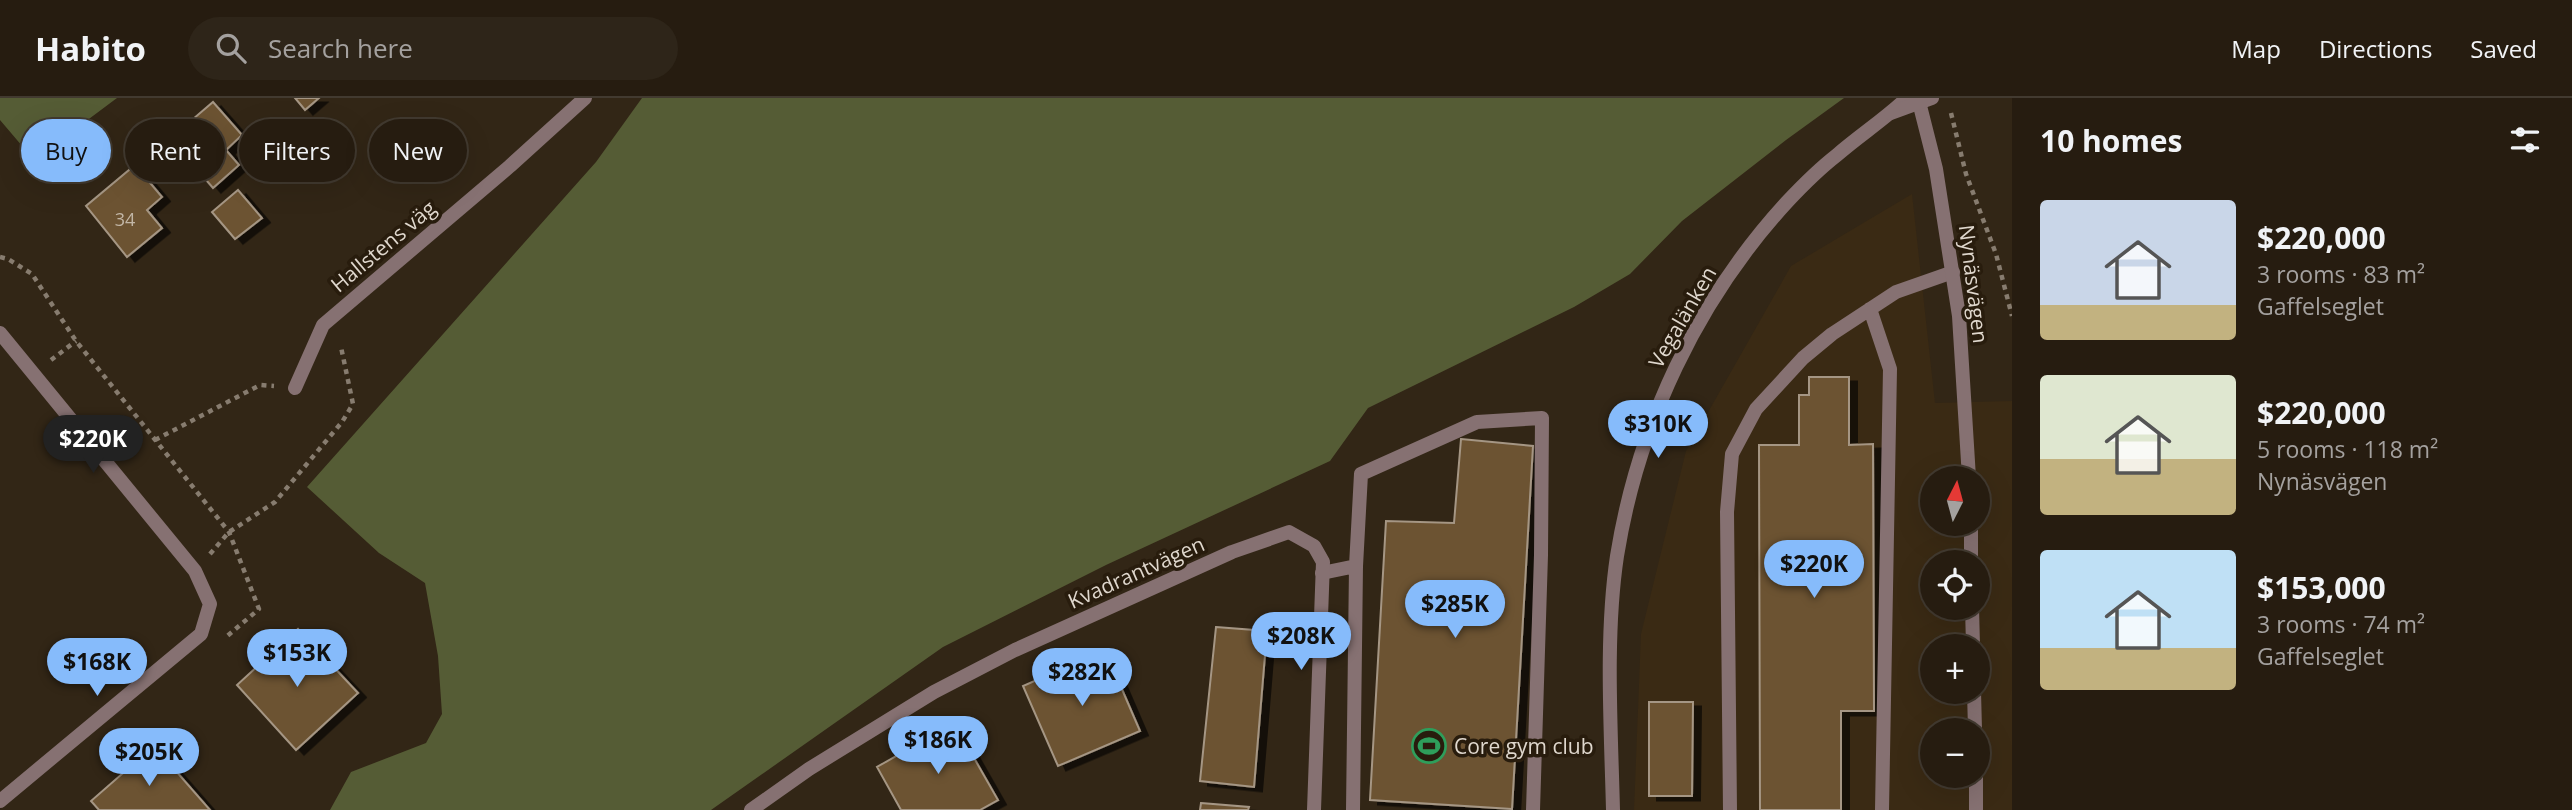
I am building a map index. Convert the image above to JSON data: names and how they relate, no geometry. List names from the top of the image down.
{
  "streets": {
    "street": [
      "Hallstens väg",
      "Nynäsvägen",
      "Vegalänken",
      "Kvadrantvägen"
    ]
  },
  "places": {
    "sports": ["Core gym club"]
  },
  "house_numbers": ["34"],
  "north": "top",
  "page": {
    "header": "Habito",
    "search": "Search here",
    "nav": ["Map", "Directions", "Saved"],
    "heading": "10 homes",
    "chip": [
      "Buy",
      "Rent",
      "Filters",
      "New"
    ],
    "list": [
      {
        "name": "$220,000",
        "note": "3 rooms · 83 m² · Gaffelseglet"
      },
      {
        "name": "$220,000",
        "note": "5 rooms · 118 m² · Nynäsvägen"
      },
      {
        "name": "$153,000",
        "note": "3 rooms · 74 m² · Gaffelseglet"
      }
    ],
    "price": [
      "$310K",
      "$220K",
      "$220K",
      "$285K",
      "$208K",
      "$153K",
      "$168K",
      "$282K",
      "$186K",
      "$205K"
    ],
    "map_buttons": ["+", "−"]
  }
}
